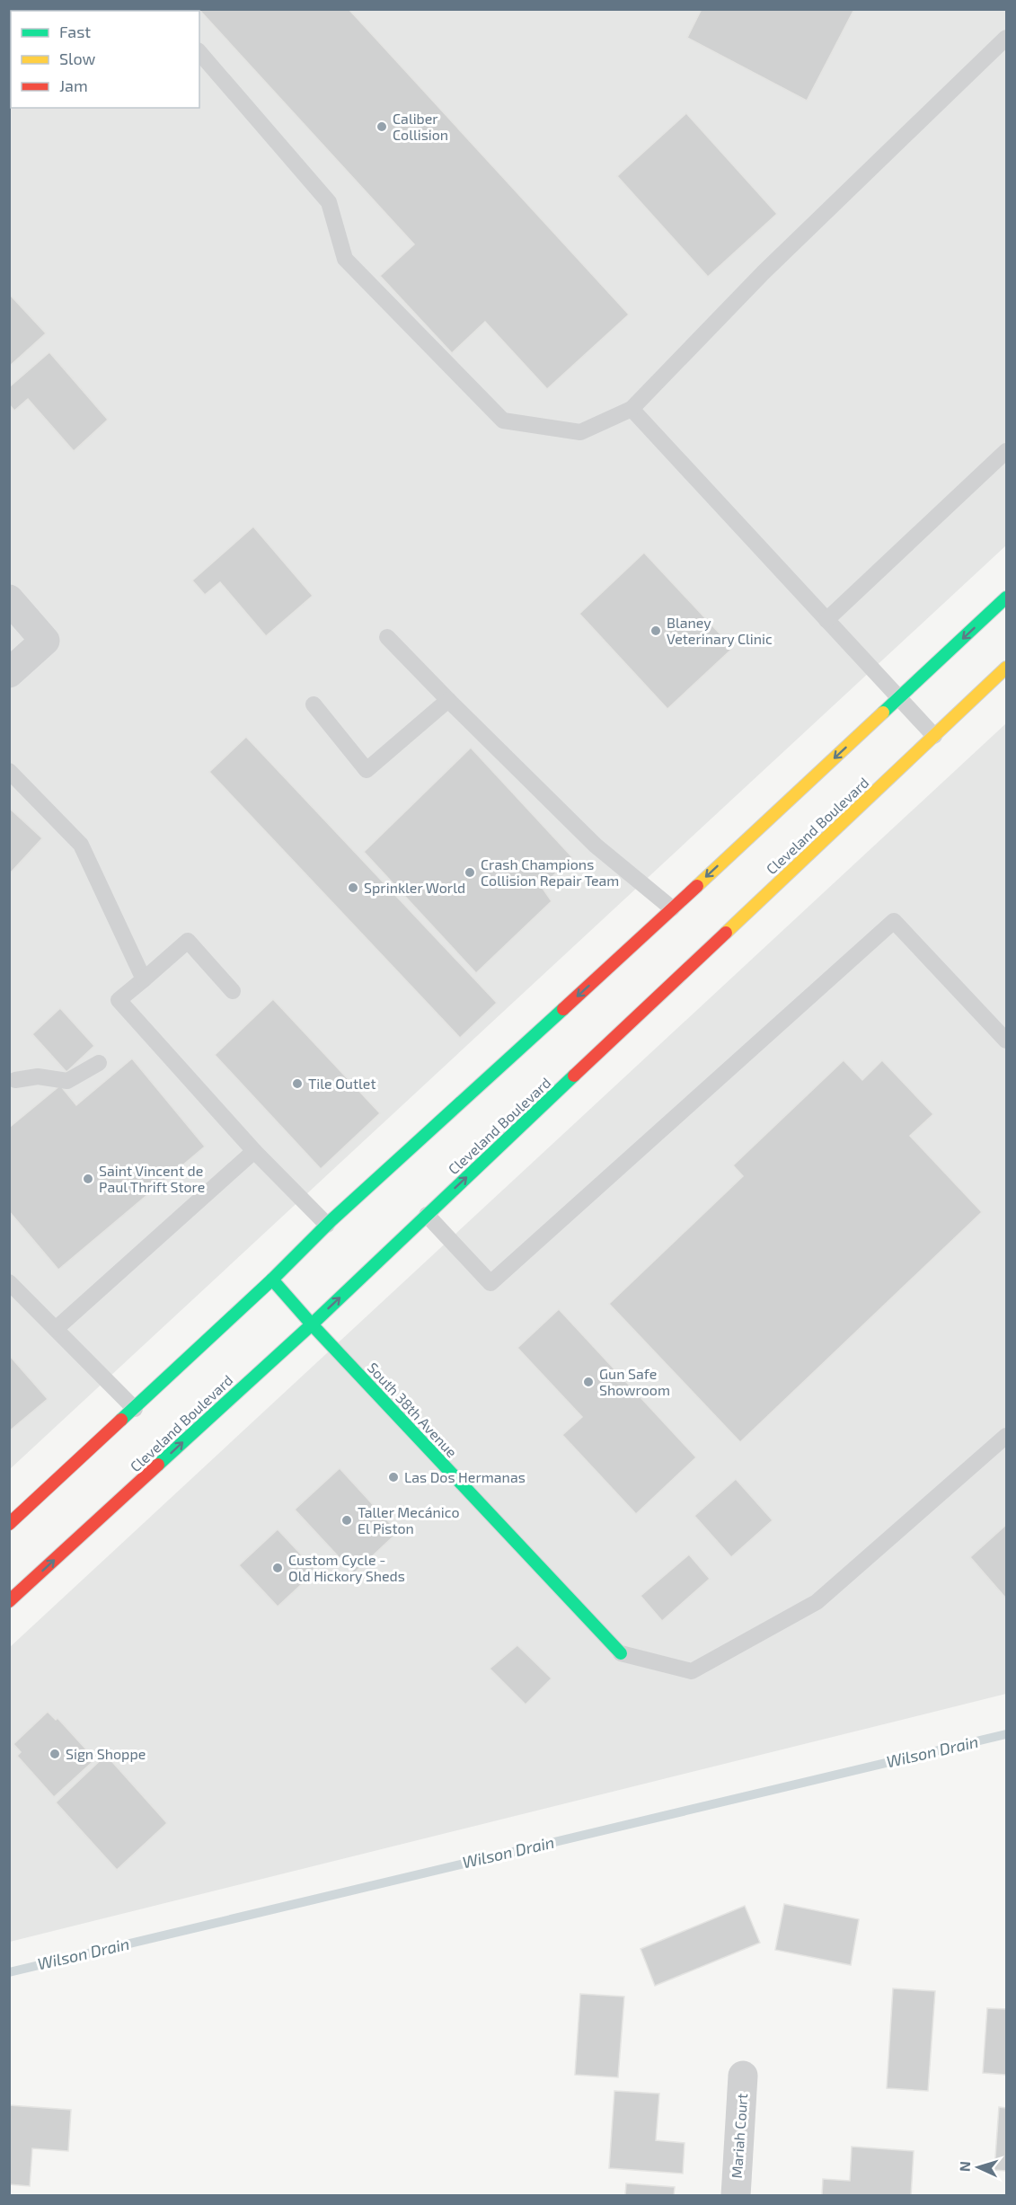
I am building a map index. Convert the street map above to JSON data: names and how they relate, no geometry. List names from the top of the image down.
{
  "streets": {
    "main road": ["Cleveland Boulevard", "South 38th Avenue"],
    "street": ["Mariah Court"]
  },
  "crossings": [
    ["Cleveland Boulevard", "South 38th Avenue"]
  ],
  "water": ["Wilson Drain"],
  "places": [
    "Caliber Collision",
    "Blaney Veterinary Clinic",
    "Crash Champions Collision Repair Team",
    "Sprinkler World",
    "Tile Outlet",
    "Saint Vincent de Paul Thrift Store",
    "Gun Safe Showroom",
    "Las Dos Hermanas",
    "Taller Mecánico El Piston",
    "Custom Cycle - Old Hickory Sheds",
    "Sign Shoppe"
  ],
  "legend": ["Fast", "Slow", "Jam"],
  "north": "left"
}
